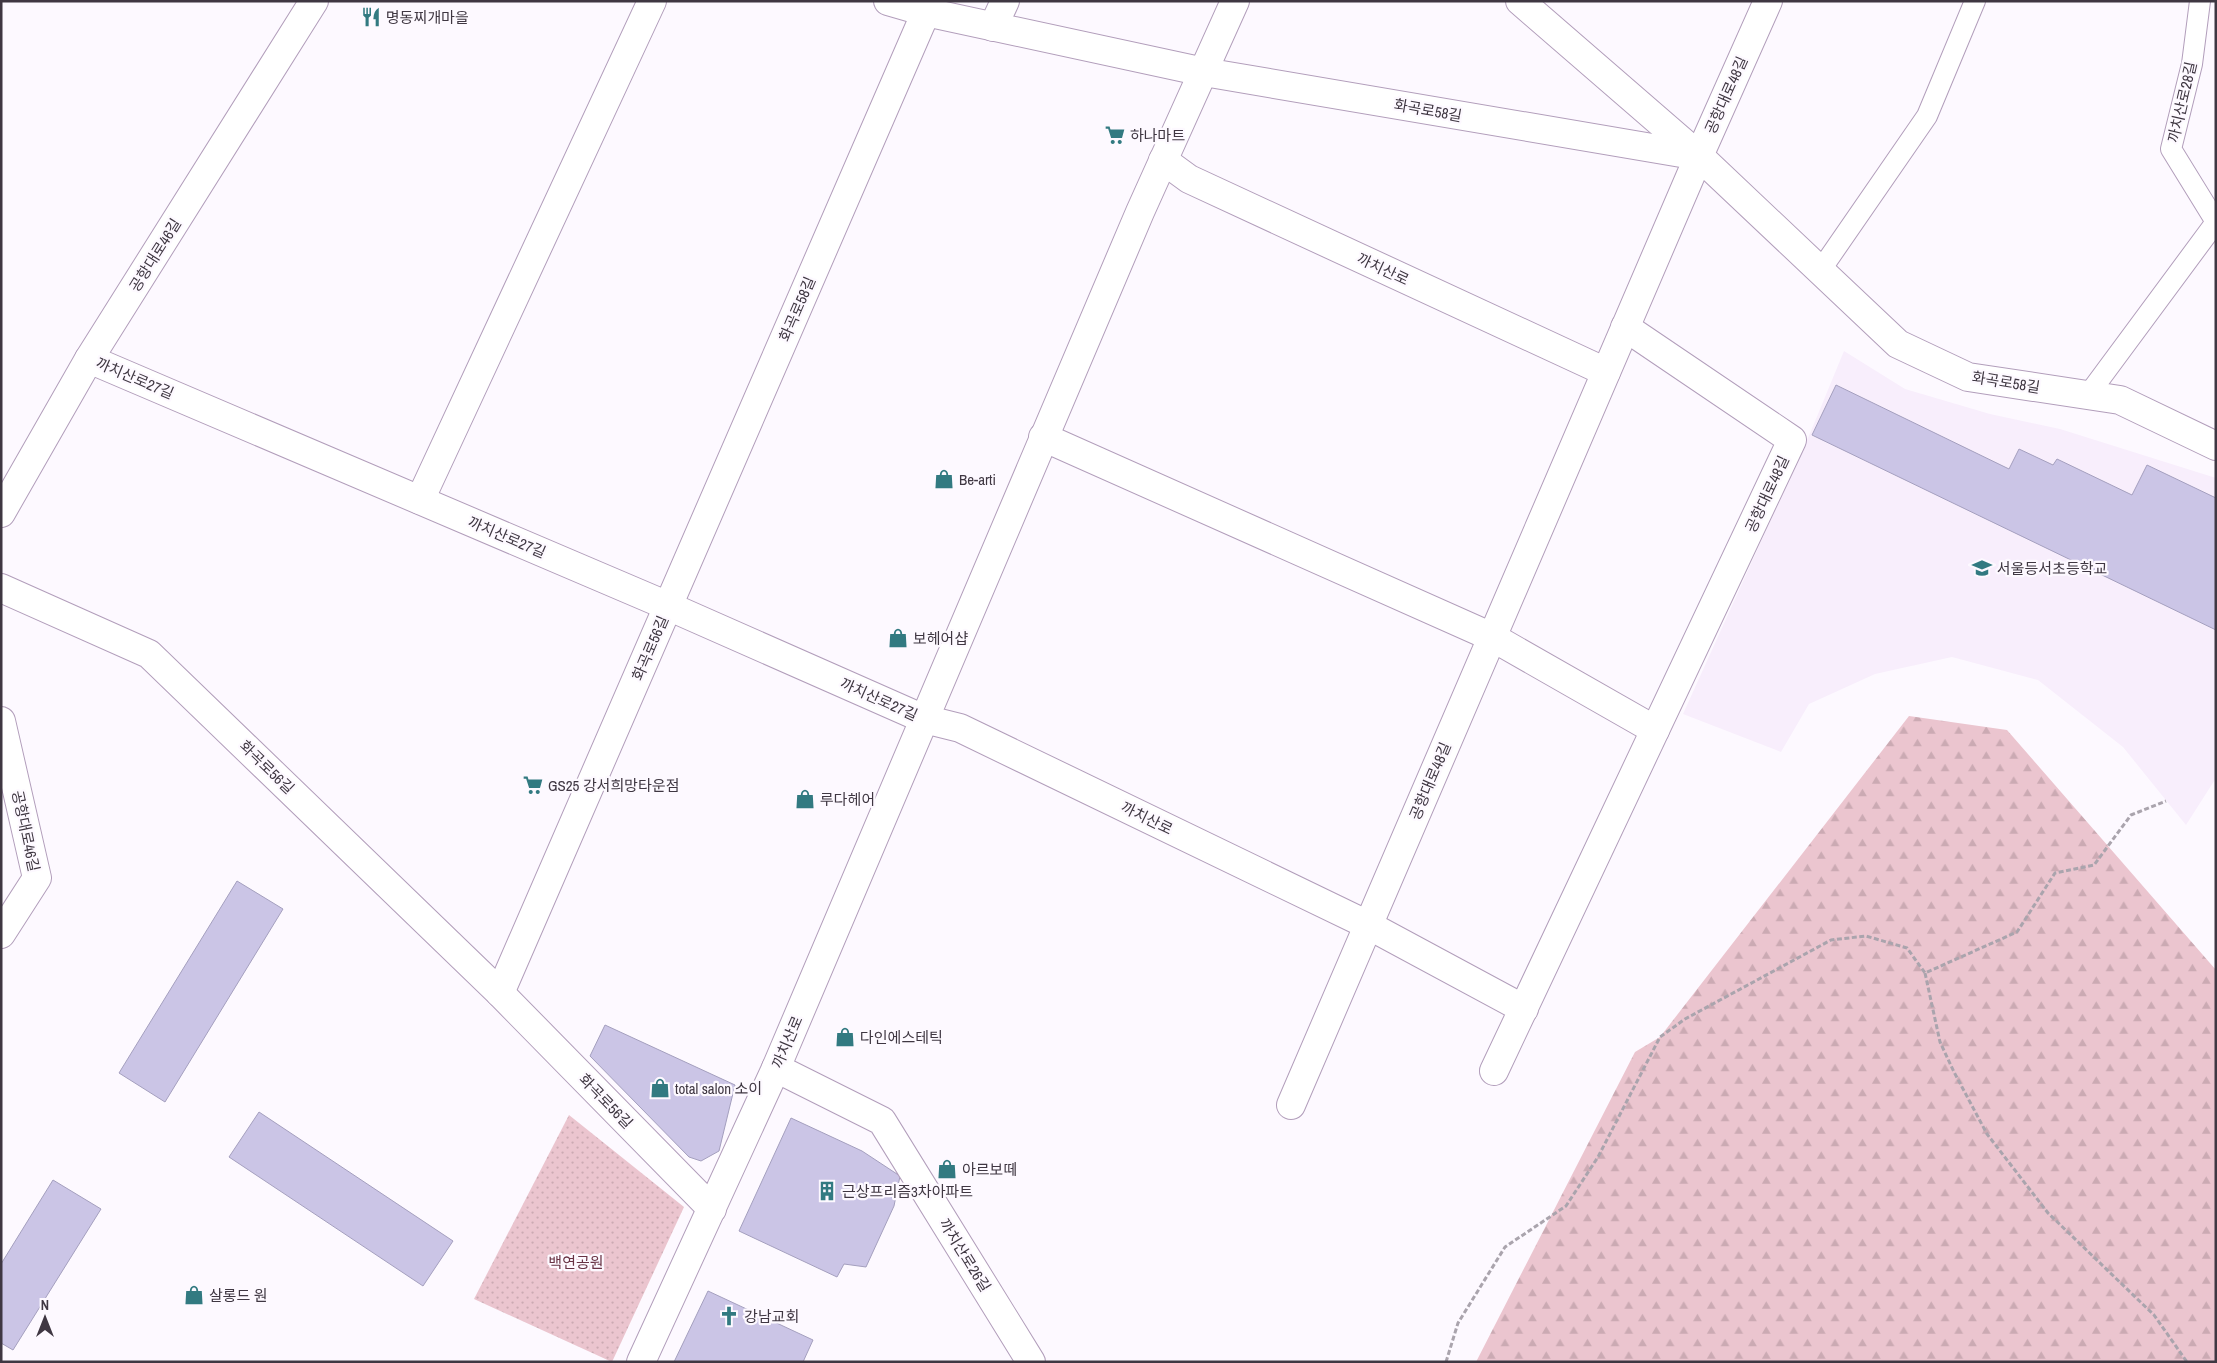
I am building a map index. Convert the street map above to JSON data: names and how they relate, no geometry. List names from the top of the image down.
{
  "streets": {
    "street": [
      "공항대로48길",
      "화곡로58길",
      "공항대로46길",
      "까치산로",
      "까치산로27길",
      "화곡로56길",
      "까치산로26길"
    ],
    "lane": ["까치산로28길"]
  },
  "crossings": [
    ["공항대로48길", "화곡로58길"],
    ["공항대로48길", "까치산로"],
    ["까치산로28길", "화곡로58길"],
    ["화곡로58길", "까치산로"],
    ["화곡로58길", "까치산로27길"],
    ["화곡로58길", "화곡로56길"],
    ["공항대로46길", "까치산로27길"],
    ["까치산로", "까치산로27길"],
    ["까치산로", "화곡로56길"],
    ["까치산로", "까치산로26길"],
    ["까치산로27길", "화곡로56길"]
  ],
  "parks": ["백연공원"],
  "places": {
    "restaurant": ["명동찌개마을"],
    "supermarket": ["하나마트", "GS25 강서희망타운점"],
    "shop": [
      "Be-arti",
      "보헤어샵",
      "루다헤어",
      "다인에스테틱",
      "total salon 소이",
      "아르보떼",
      "살롱드 원"
    ],
    "school or university": ["서울등서초등학교"],
    "building": ["근상프리즘3차아파트"],
    "church": ["강남교회"]
  },
  "north": "top"
}
